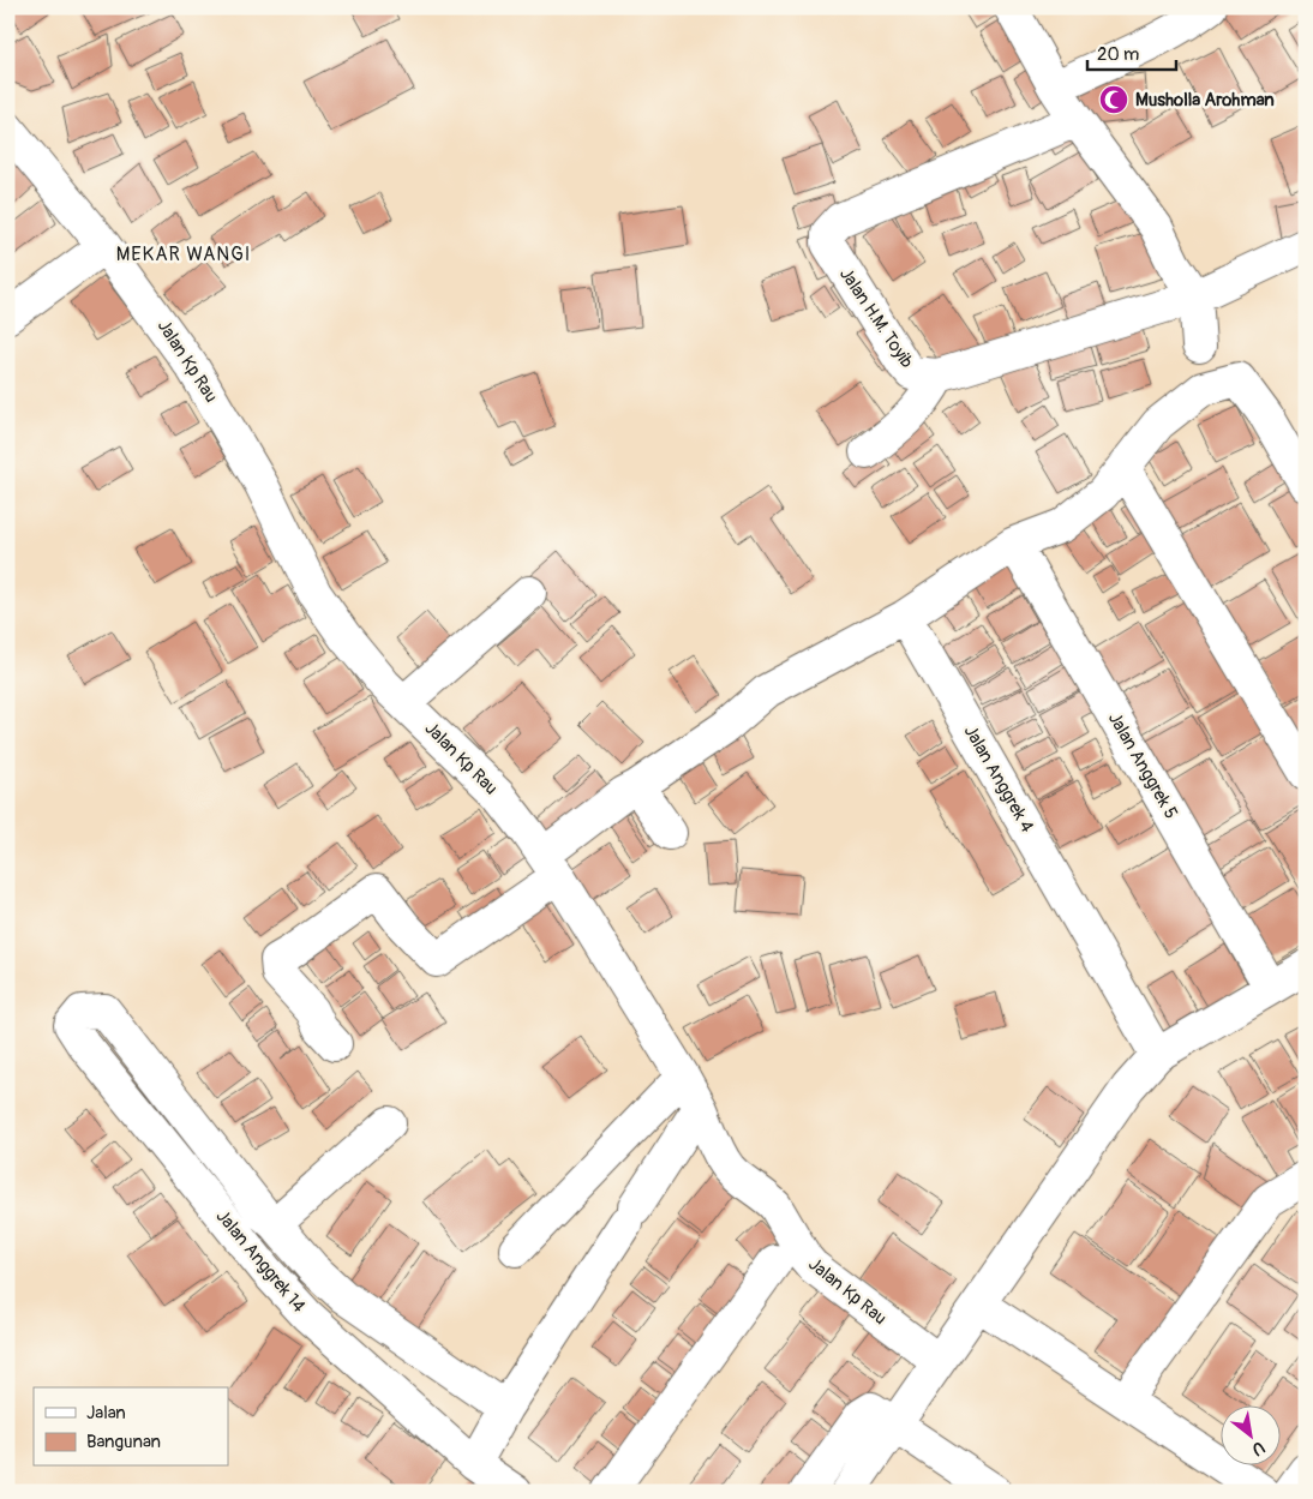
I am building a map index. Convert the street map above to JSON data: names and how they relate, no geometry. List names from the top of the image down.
{
  "streets": {
    "street": [
      "Jalan H.M. Toyib",
      "Jalan Kp Rau",
      "Jalan Anggrek 5",
      "Jalan Anggrek 4",
      "Jalan Anggrek 14"
    ]
  },
  "districts": ["MEKAR WANGI"],
  "places": {
    "mosque": ["Musholla Arohman"]
  },
  "legend": ["Jalan", "Bangunan"],
  "scale_bar": "20 m",
  "north": "bottom right"
}
